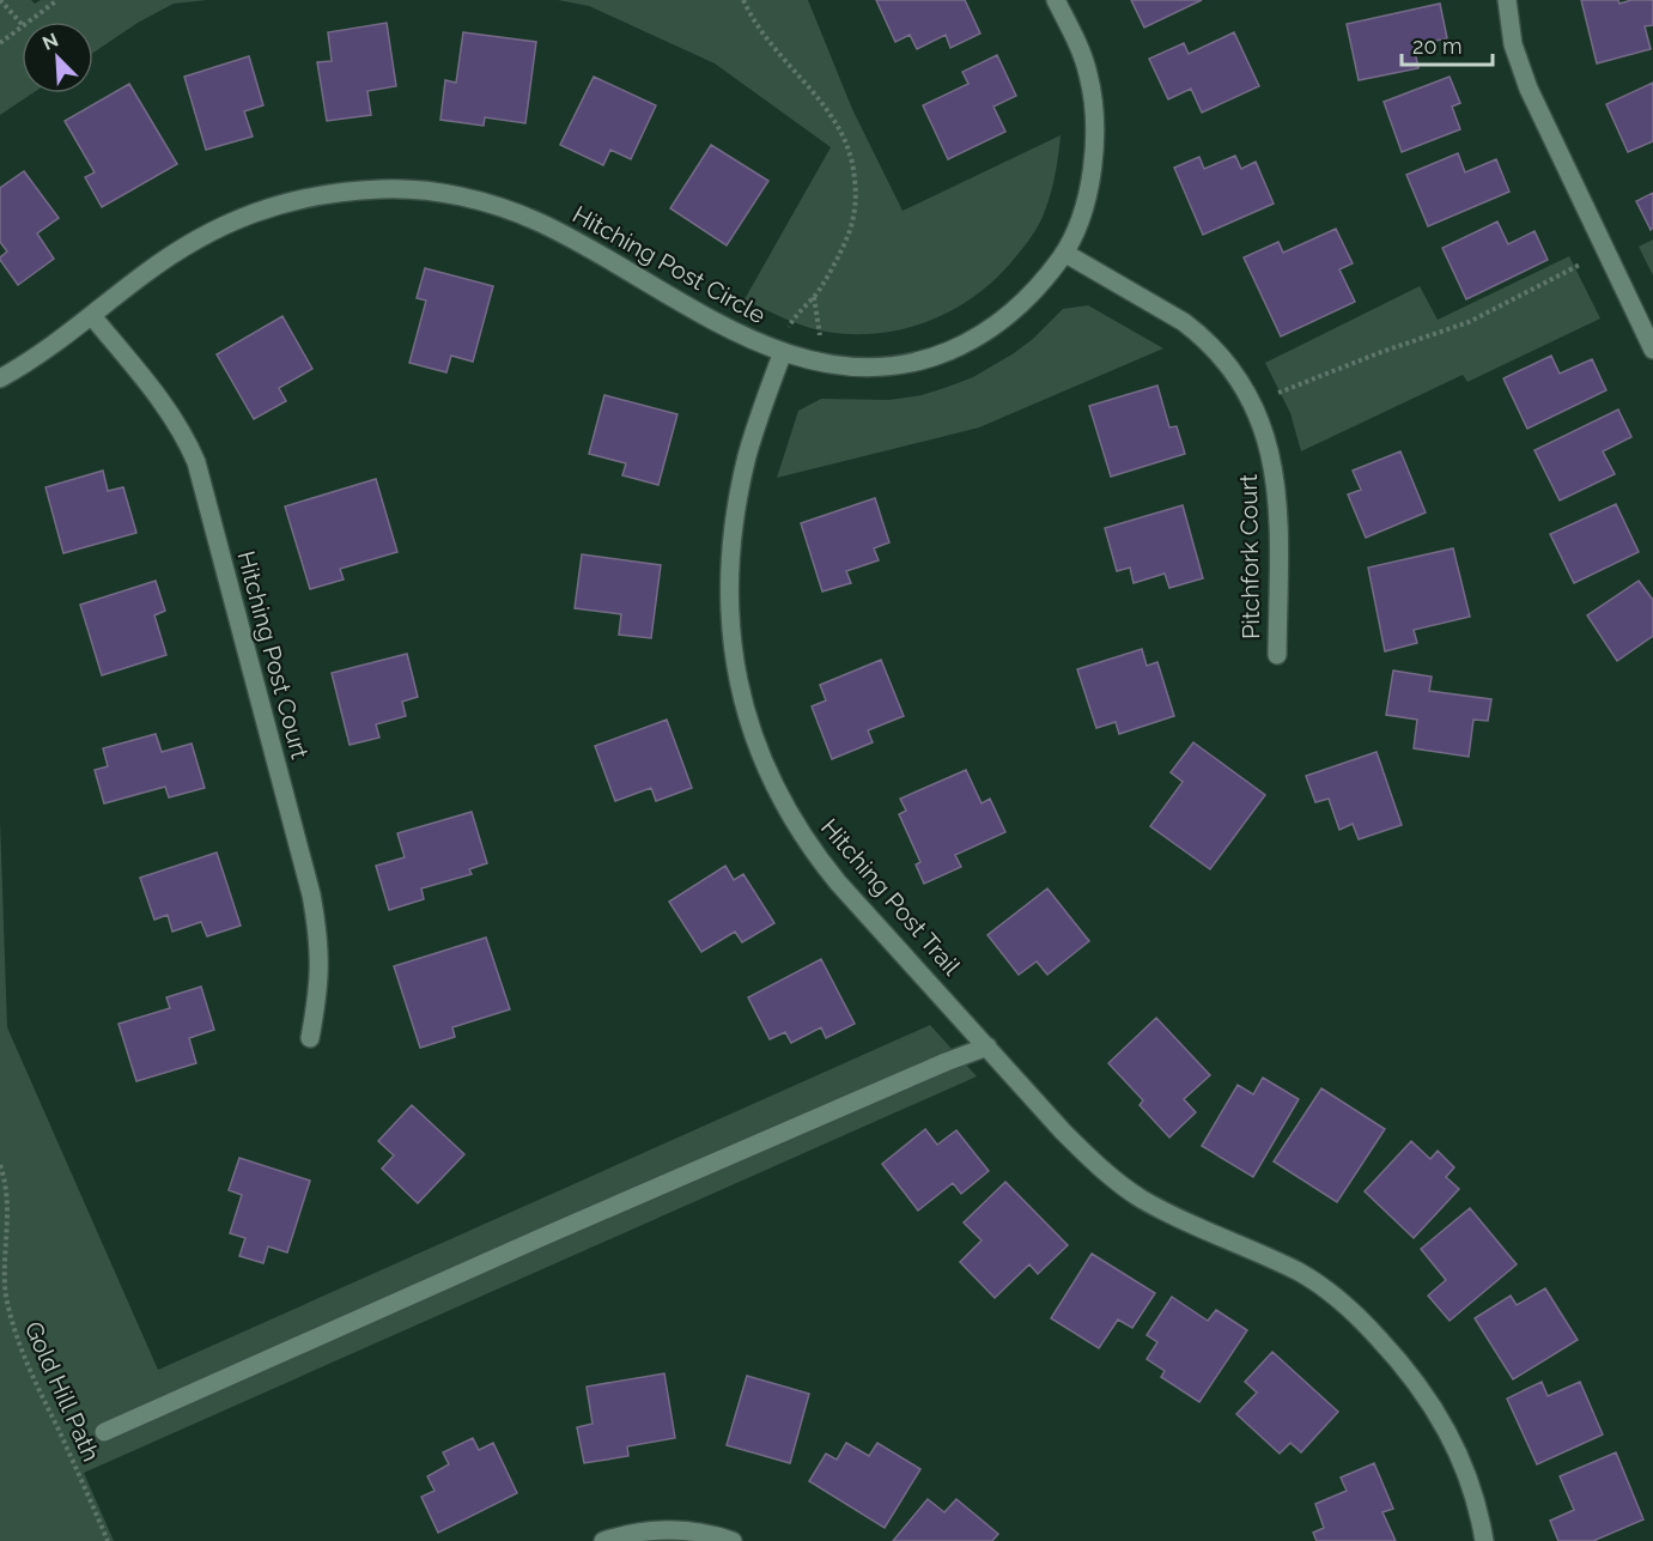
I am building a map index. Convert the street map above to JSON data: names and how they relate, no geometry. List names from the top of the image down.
{
  "streets": {
    "street": [
      "Hitching Post Circle",
      "Pitchfork Court",
      "Hitching Post Court",
      "Hitching Post Trail"
    ],
    "path": ["Gold Hill Path"]
  },
  "crossings": [
    ["Hitching Post Circle", "Pitchfork Court"],
    ["Hitching Post Circle", "Hitching Post Court"],
    ["Hitching Post Circle", "Hitching Post Trail"]
  ],
  "scale_bar": "20 m",
  "north": "top left"
}
